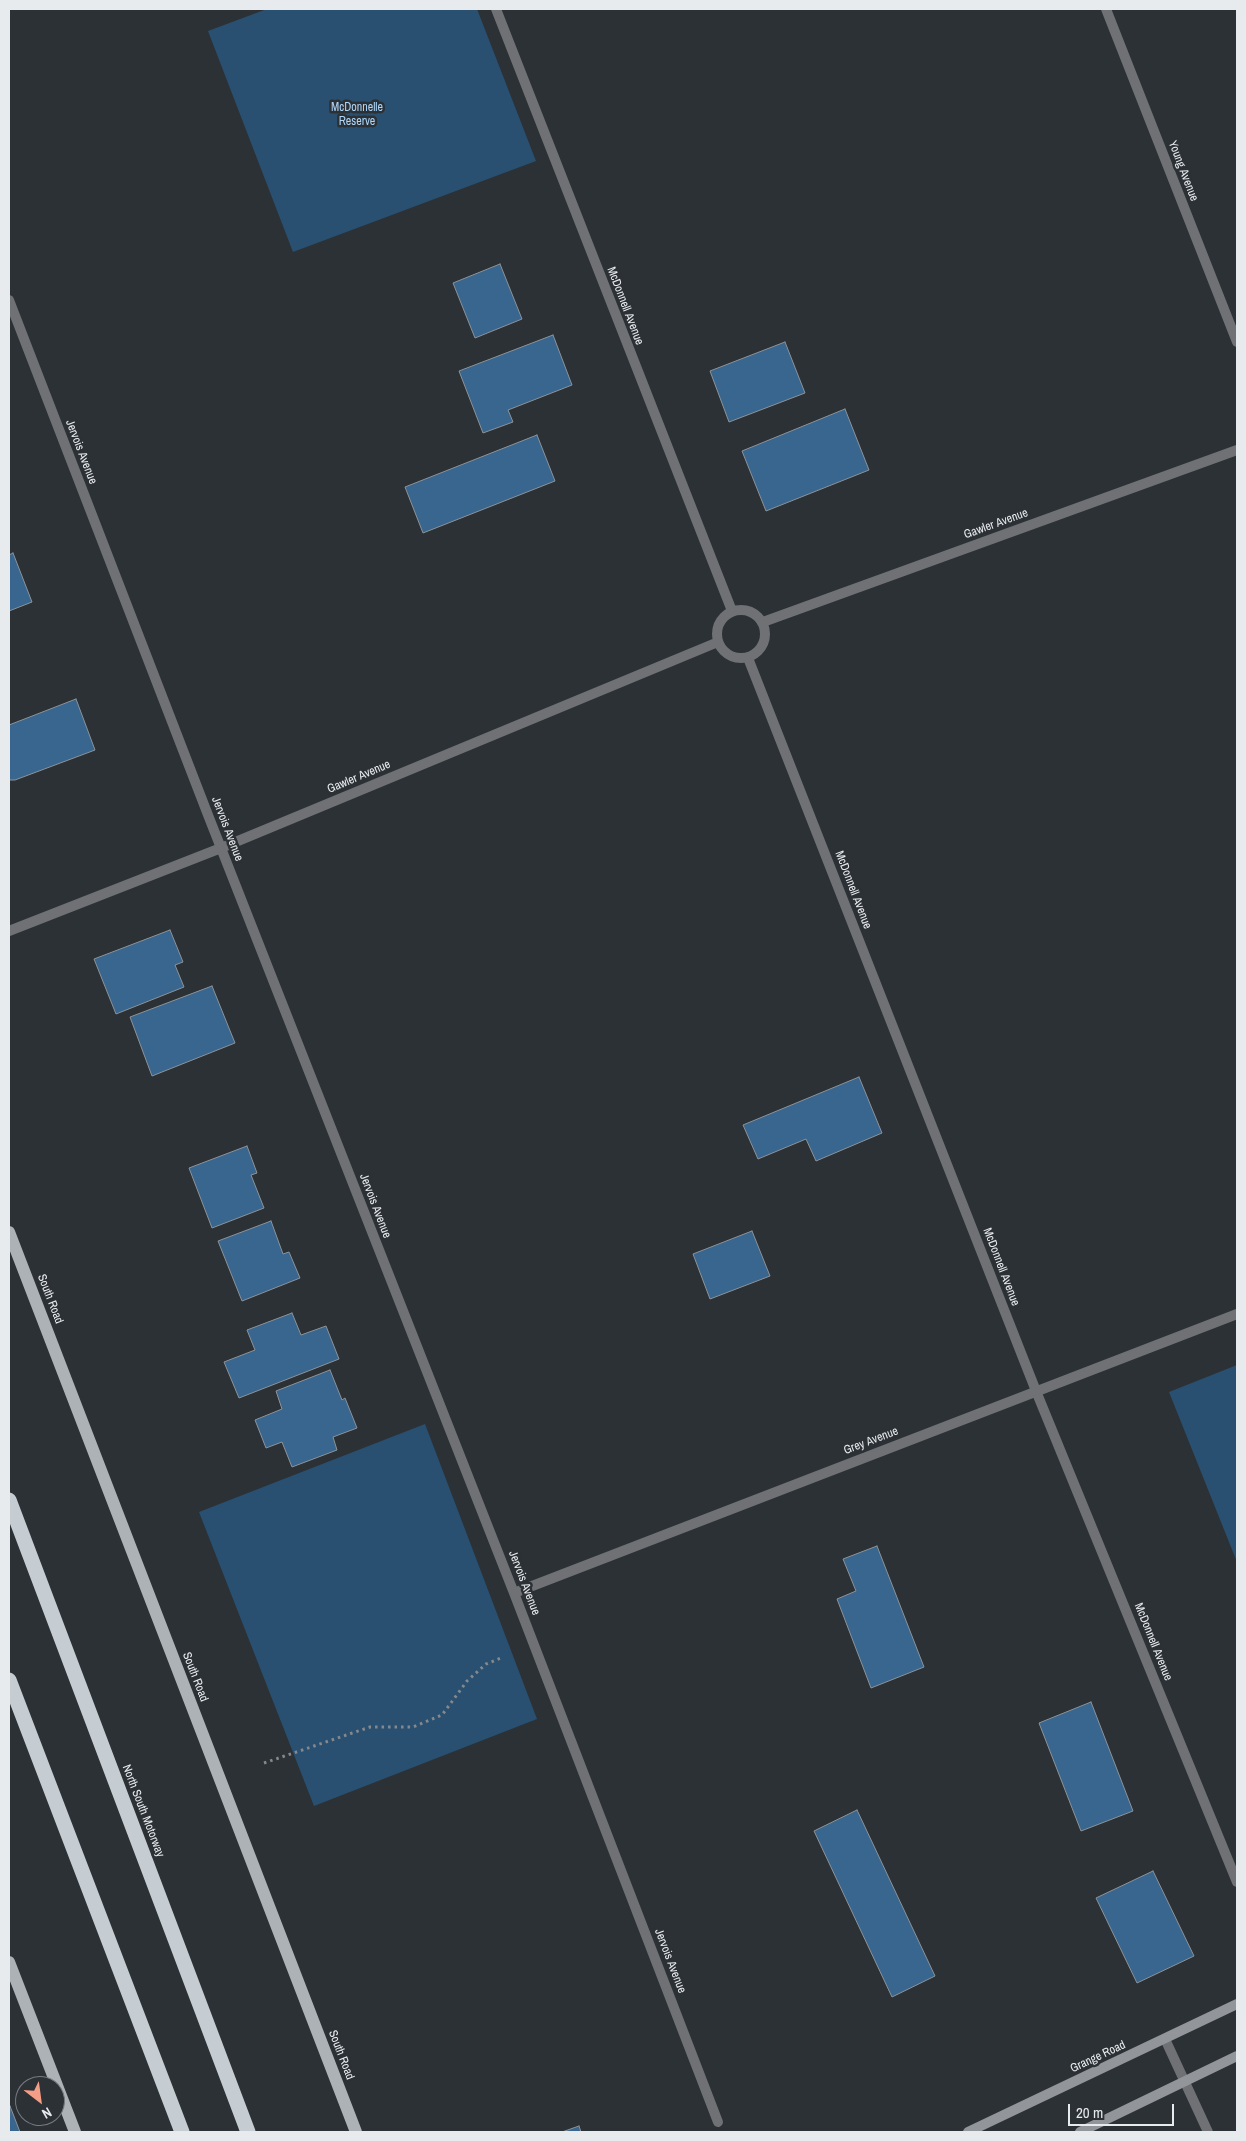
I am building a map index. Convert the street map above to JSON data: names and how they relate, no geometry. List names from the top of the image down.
{
  "streets": {
    "highway": ["North South Motorway"],
    "main road": ["South Road", "Grange Road"],
    "street": [
      "Young Avenue",
      "McDonnell Avenue",
      "Jervois Avenue",
      "Gawler Avenue",
      "Grey Avenue"
    ]
  },
  "crossings": [
    ["McDonnell Avenue", "Gawler Avenue"],
    ["McDonnell Avenue", "Grey Avenue"],
    ["Jervois Avenue", "Gawler Avenue"],
    ["Jervois Avenue", "Grey Avenue"]
  ],
  "parks": ["McDonnelle Reserve"],
  "scale_bar": "20 m",
  "north": "bottom right"
}
